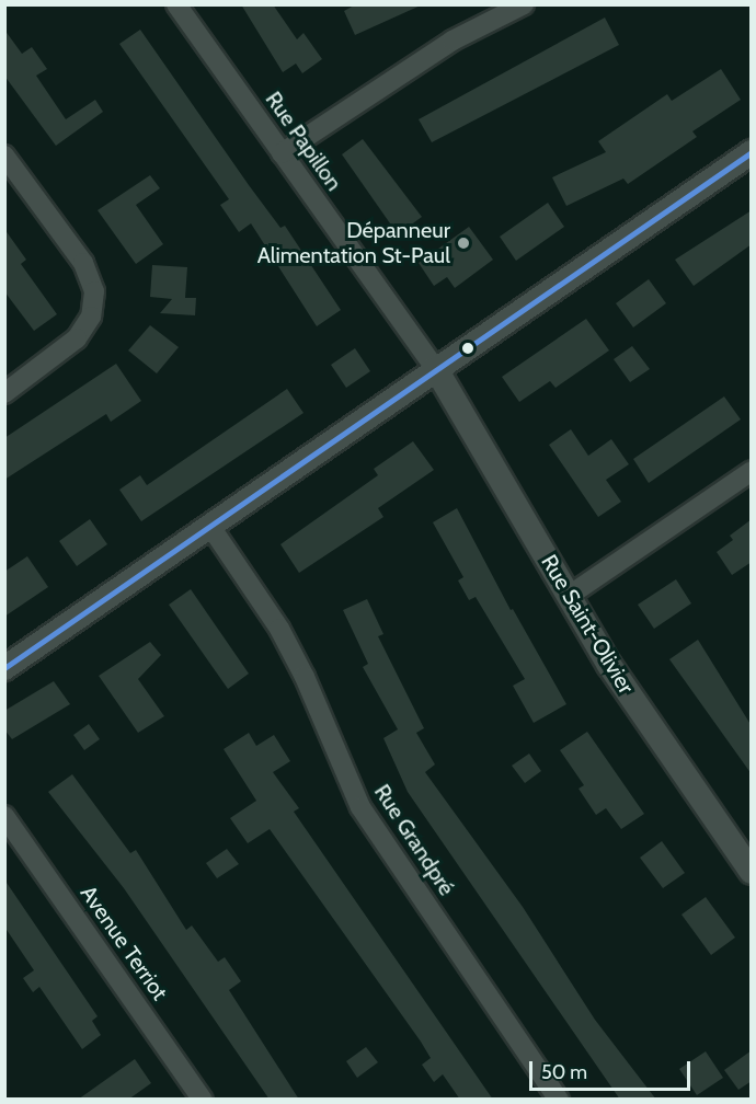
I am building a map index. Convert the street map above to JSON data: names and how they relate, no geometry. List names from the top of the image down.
{
  "streets": {
    "street": [
      "Rue Papillon",
      "Rue Saint-Olivier",
      "Rue Grandpré",
      "Avenue Terriot"
    ]
  },
  "crossings": [
    ["Rue Papillon", "Rue Saint-Olivier"]
  ],
  "places": ["Dépanneur Alimentation St-Paul"],
  "scale_bar": "50 m"
}
